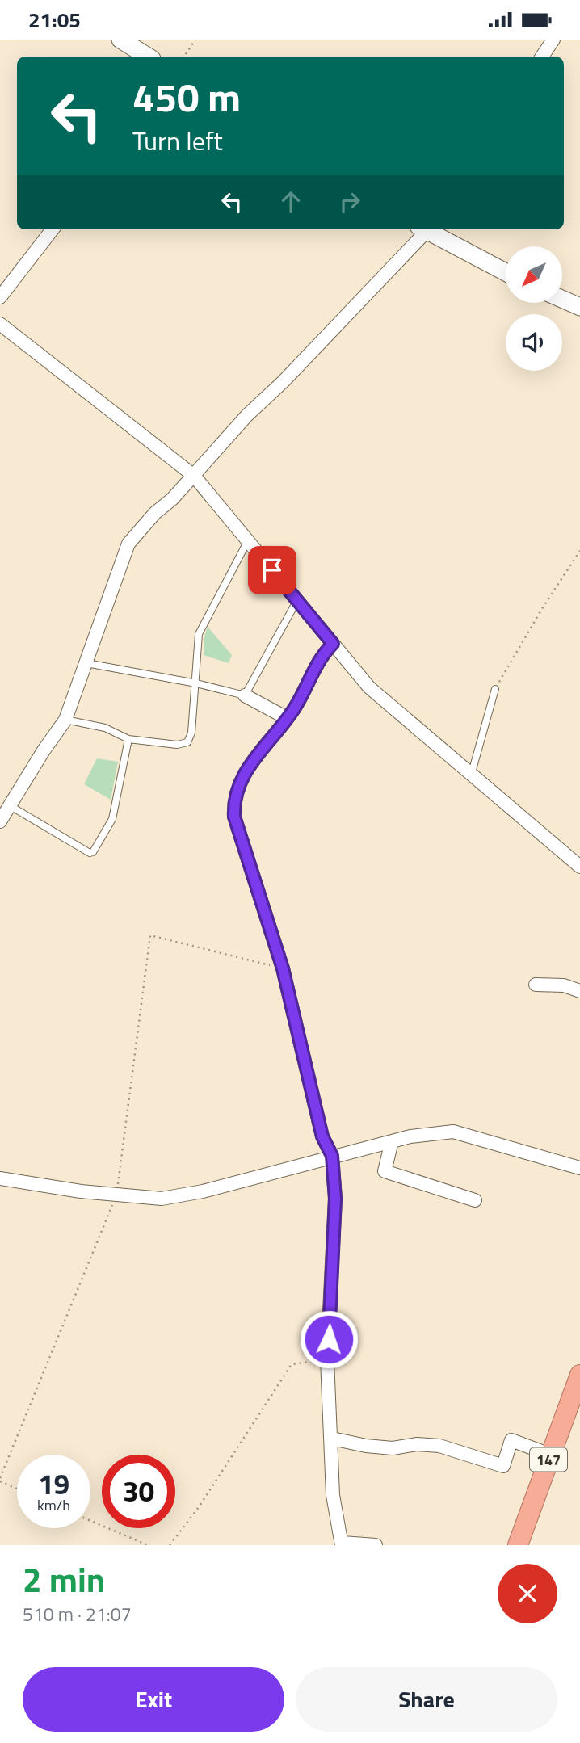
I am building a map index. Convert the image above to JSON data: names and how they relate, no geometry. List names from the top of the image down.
{
  "streets": {
    "highway": ["147"]
  },
  "north": "bottom left",
  "page": {
    "status": "21:05",
    "turn": ["450 m", "Turn left"],
    "speed": "19 km/h",
    "limit": "30",
    "heading": ["2 min", "510 m · 21:07"],
    "buttons": ["Exit", "Share"]
  }
}
